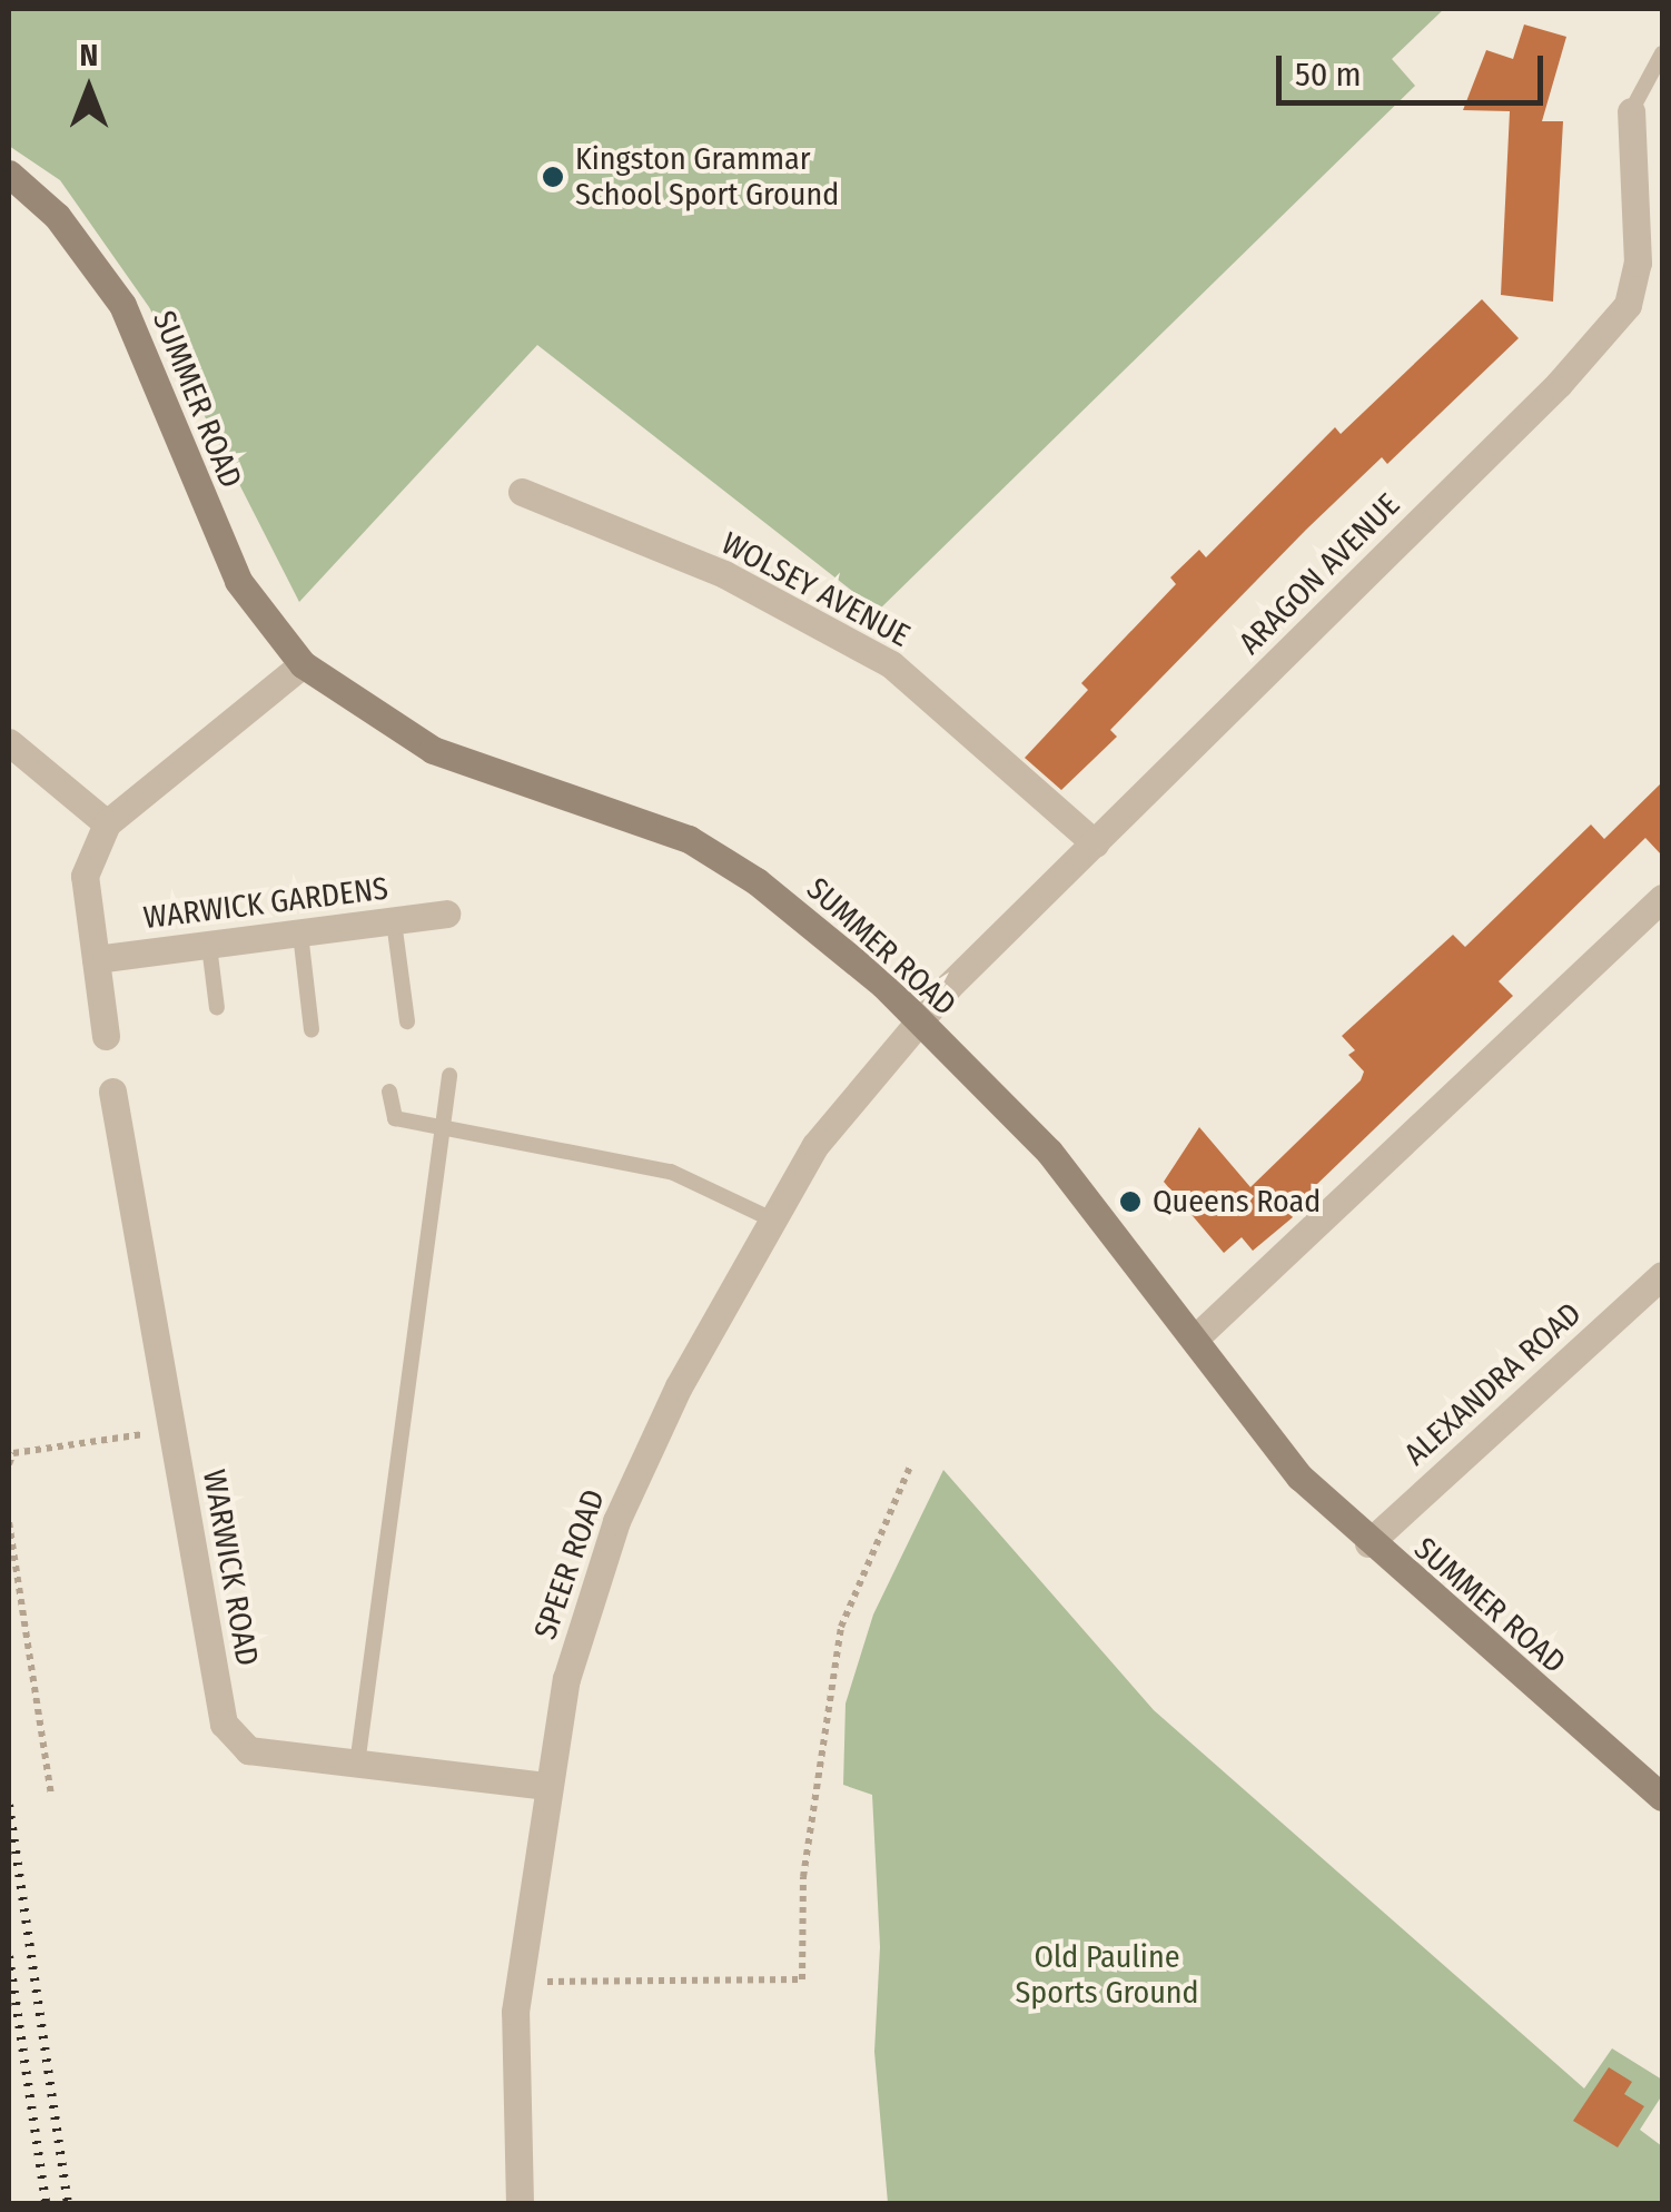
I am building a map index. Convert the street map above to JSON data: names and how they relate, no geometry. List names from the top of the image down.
{
  "streets": {
    "street": [
      "SUMMER ROAD",
      "ARAGON AVENUE",
      "WOLSEY AVENUE",
      "WARWICK GARDENS",
      "ALEXANDRA ROAD",
      "SPEER ROAD",
      "WARWICK ROAD"
    ]
  },
  "crossings": [
    ["SUMMER ROAD", "ARAGON AVENUE"],
    ["SUMMER ROAD", "ALEXANDRA ROAD"],
    ["SUMMER ROAD", "SPEER ROAD"],
    ["ARAGON AVENUE", "WOLSEY AVENUE"],
    ["ARAGON AVENUE", "SPEER ROAD"],
    ["SPEER ROAD", "WARWICK ROAD"]
  ],
  "parks": ["Old Pauline Sports Ground"],
  "places": ["Kingston Grammar School Sport Ground", "Queens Road"],
  "scale_bar": "50 m",
  "north": "top"
}
